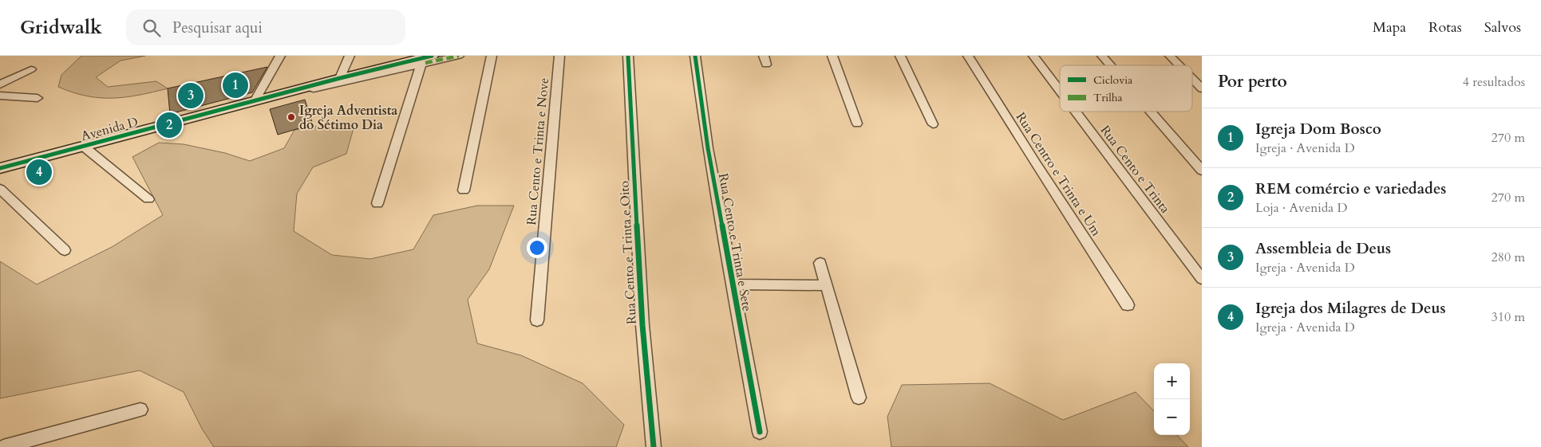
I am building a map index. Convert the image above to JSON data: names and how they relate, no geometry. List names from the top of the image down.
{
  "streets": {
    "street": [
      "Avenida D",
      "Rua Cento e Trinta e Nove",
      "Rua Cento e Trinta",
      "Rua Centro e Trinta e Um",
      "Rua Cento e Trinta e Sete",
      "Rua Cento e Trinta e Oito"
    ]
  },
  "places": ["Igreja Adventista do Sétimo Dia"],
  "legend": ["Ciclovia", "Trilha"],
  "page": {
    "header": "Gridwalk",
    "search": "Pesquisar aqui",
    "nav": ["Mapa", "Rotas", "Salvos"],
    "heading": ["Por perto", "4 resultados"],
    "pins": [
      "1",
      "3",
      "2",
      "4"
    ],
    "list": [
      {
        "mark": "1",
        "name": "Igreja Dom Bosco",
        "note": "Igreja · Avenida D",
        "value": "270 m"
      },
      {
        "mark": "2",
        "name": "REM comércio e variedades",
        "note": "Loja · Avenida D",
        "value": "270 m"
      },
      {
        "mark": "3",
        "name": "Assembleia de Deus",
        "note": "Igreja · Avenida D",
        "value": "280 m"
      },
      {
        "mark": "4",
        "name": "Igreja dos Milagres de Deus",
        "note": "Igreja · Avenida D",
        "value": "310 m"
      }
    ],
    "map_buttons": ["+", "−"]
  }
}
